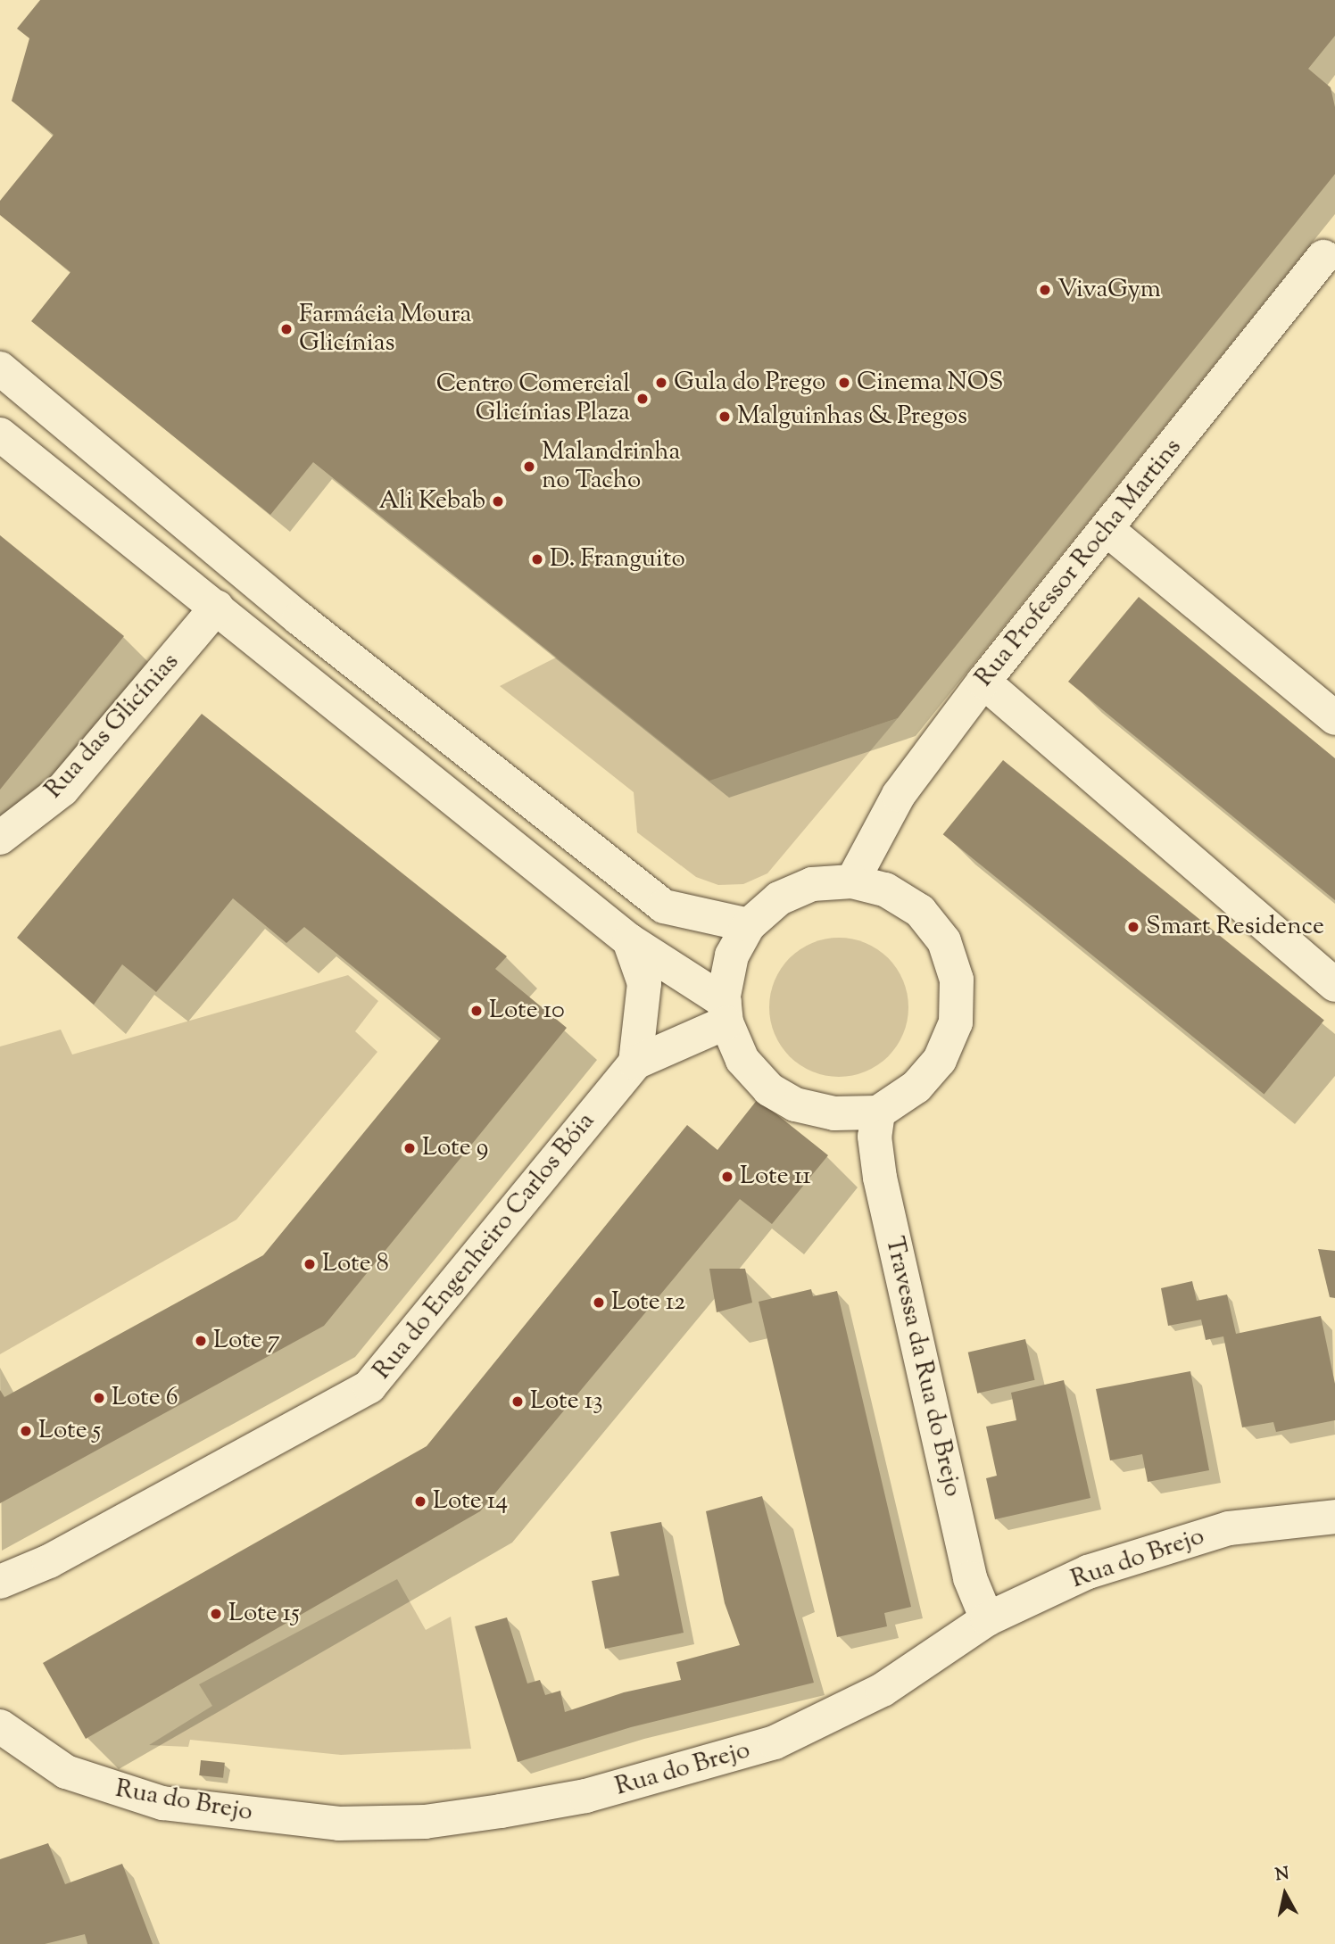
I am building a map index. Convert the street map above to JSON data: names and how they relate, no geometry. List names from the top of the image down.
{
  "streets": {
    "street": [
      "Rua Professor Rocha Martins",
      "Rua das Glicínias",
      "Rua do Engenheiro Carlos Bóia",
      "Travessa da Rua do Brejo",
      "Rua do Brejo"
    ]
  },
  "crossings": [
    ["Travessa da Rua do Brejo", "Rua do Brejo"]
  ],
  "places": [
    "VivaGym",
    "Farmácia Moura Glicínias",
    "Gula do Prego",
    "Cinema NOS",
    "Centro Comercial Glicínias Plaza",
    "Malguinhas & Pregos",
    "Malandrinha no Tacho",
    "Ali Kebab",
    "D. Franguito",
    "Smart Residence",
    "Lote 10",
    "Lote 9",
    "Lote 11",
    "Lote 8",
    "Lote 12",
    "Lote 7",
    "Lote 6",
    "Lote 13",
    "Lote 5",
    "Lote 14",
    "Lote 15"
  ],
  "north": "top"
}
